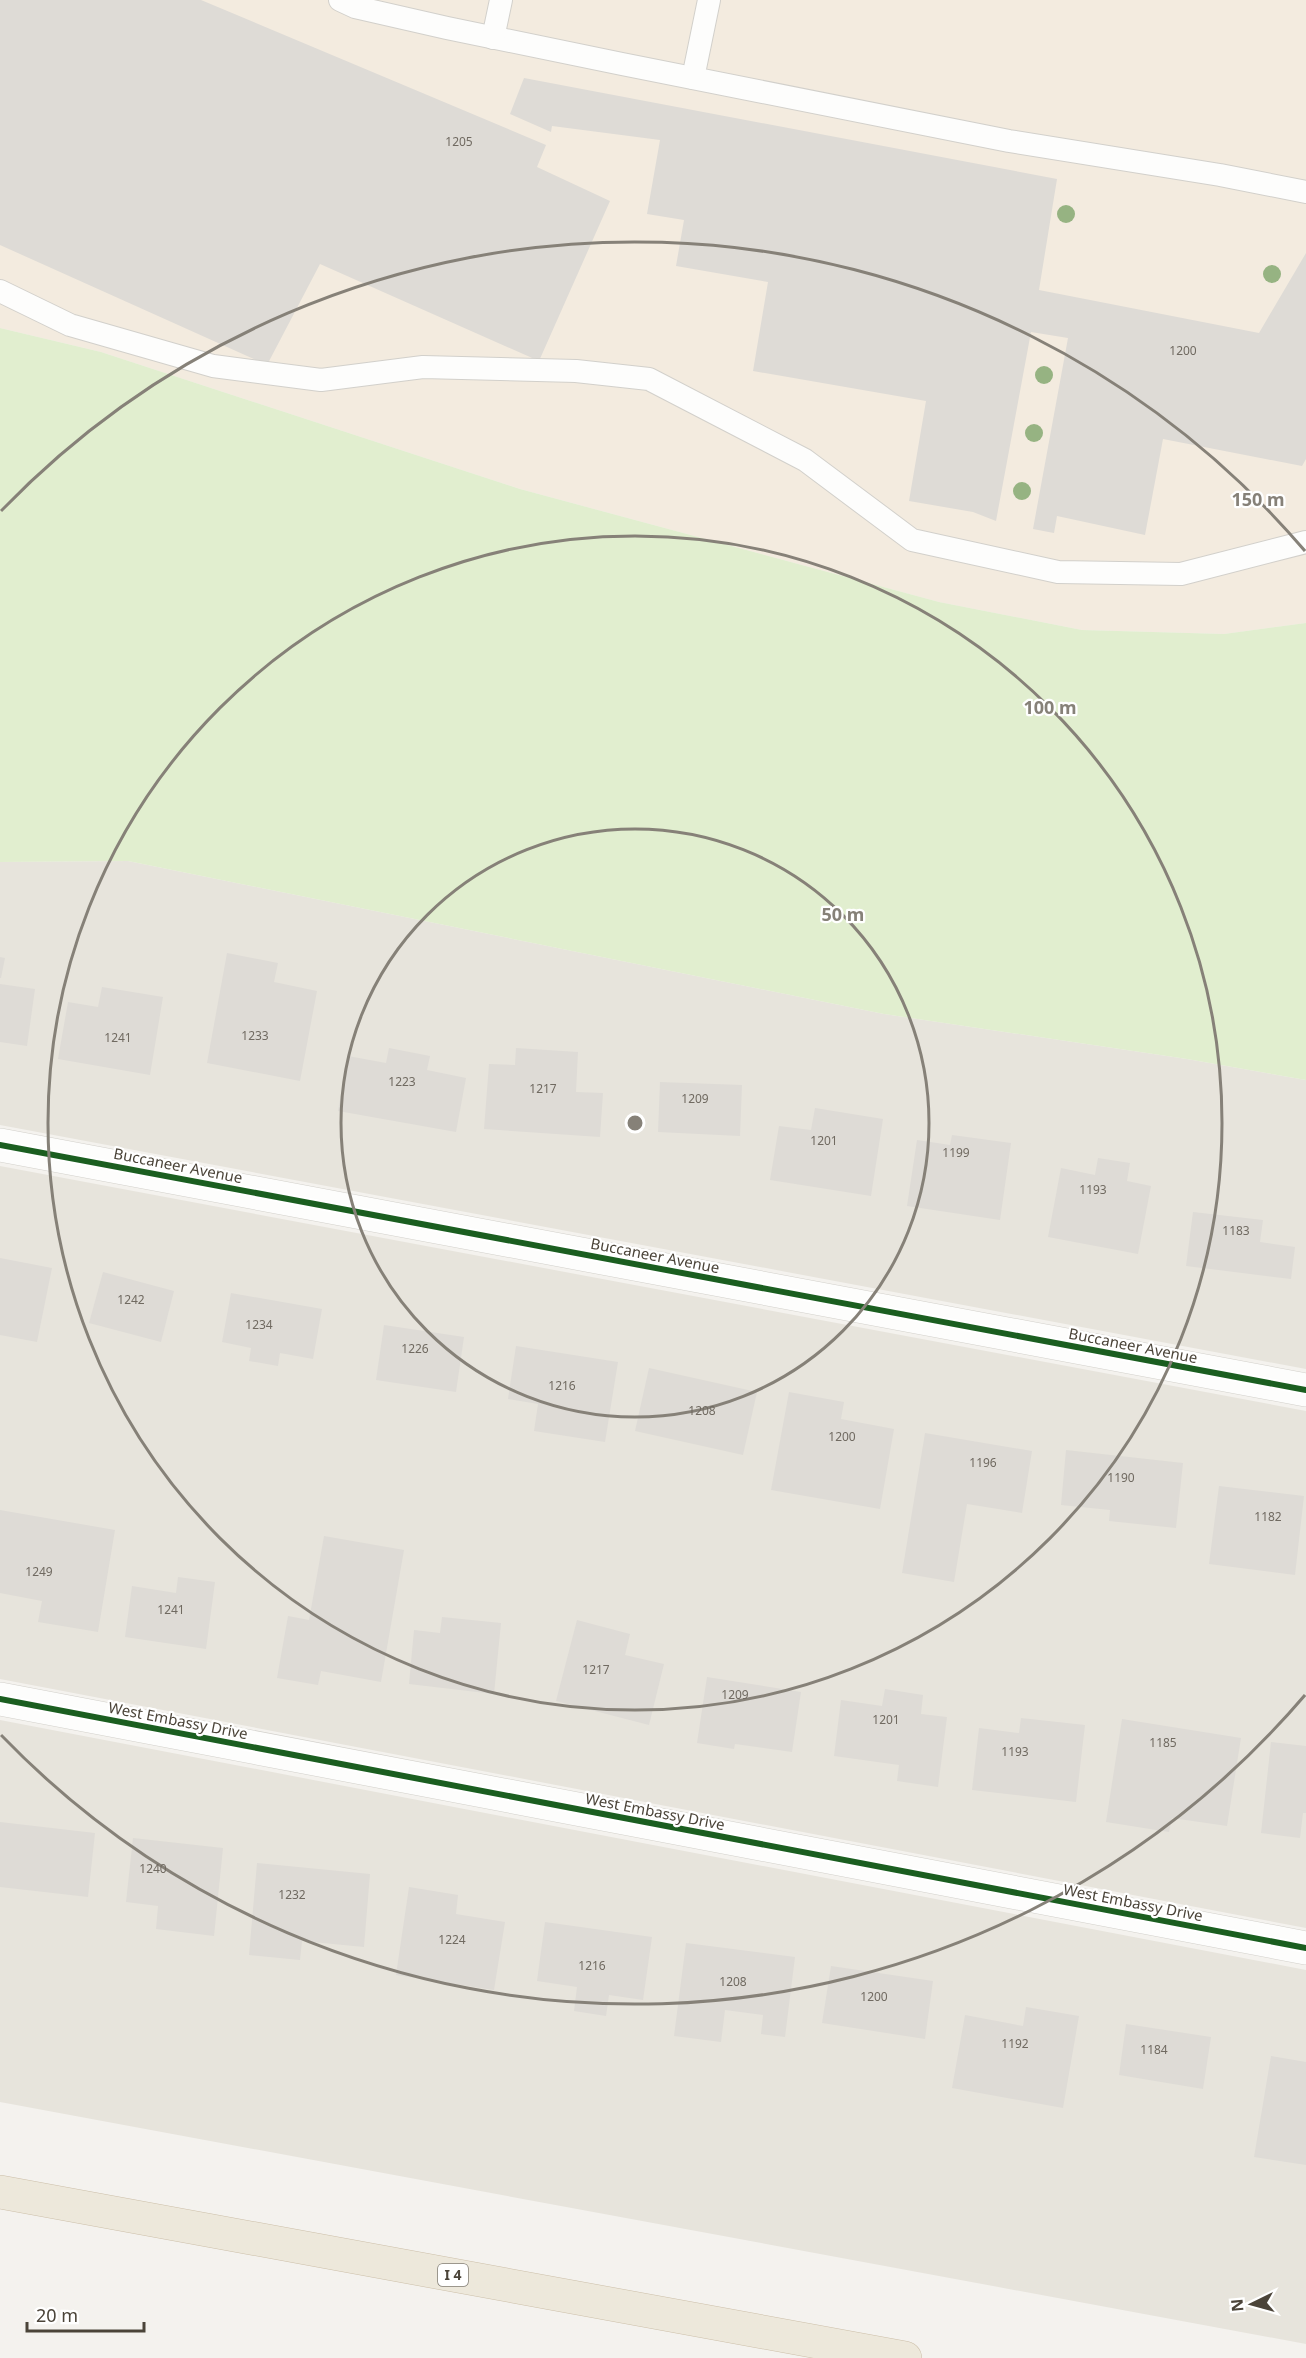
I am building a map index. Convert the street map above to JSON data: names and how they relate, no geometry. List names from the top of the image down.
{
  "streets": {
    "highway": ["I 4"],
    "street": ["Buccaneer Avenue", "West Embassy Drive"]
  },
  "house_numbers": [
    "1205",
    "1200",
    "1233",
    "1241",
    "1223",
    "1217",
    "1209",
    "1201",
    "1199",
    "1193",
    "1183",
    "1242",
    "1234",
    "1226",
    "1216",
    "1208",
    "1200",
    "1196",
    "1190",
    "1182",
    "1249",
    "1241",
    "1217",
    "1209",
    "1201",
    "1185",
    "1193",
    "1240",
    "1232",
    "1224",
    "1216",
    "1208",
    "1200",
    "1192",
    "1184"
  ],
  "scale_bar": "20 m",
  "north": "left",
  "rings": ["150 m", "100 m", "50 m"]
}
